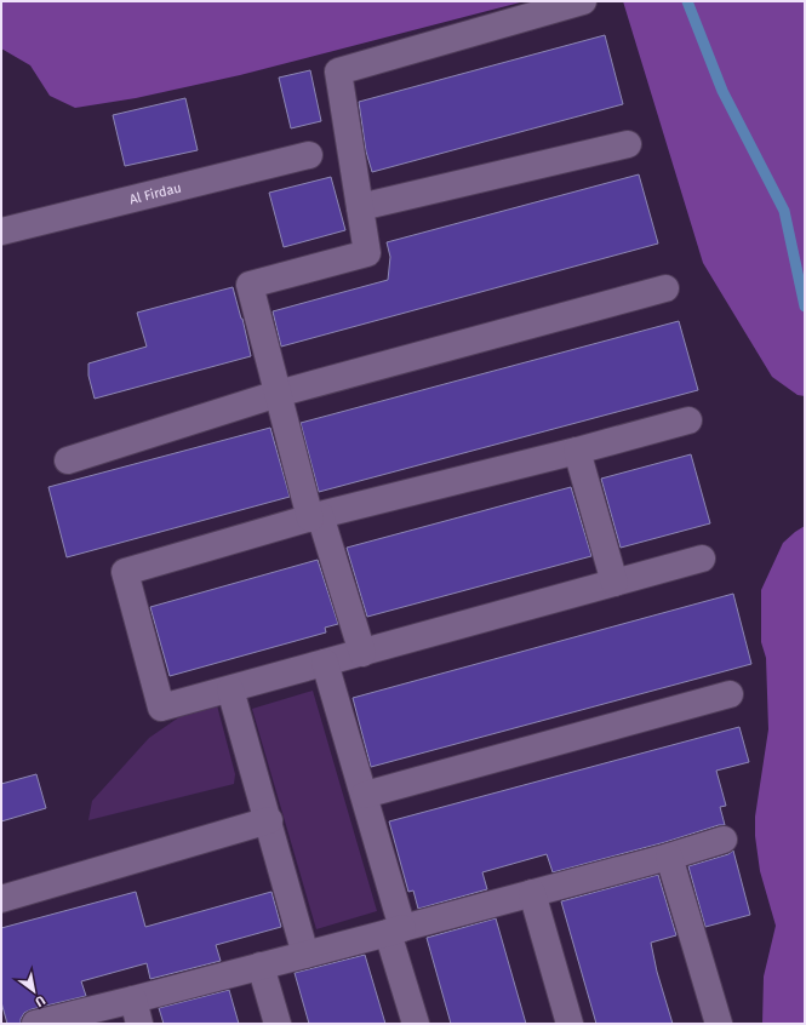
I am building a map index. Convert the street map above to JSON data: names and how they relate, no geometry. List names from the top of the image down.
{
  "streets": {
    "street": ["Al Firdau"]
  },
  "north": "bottom right"
}
